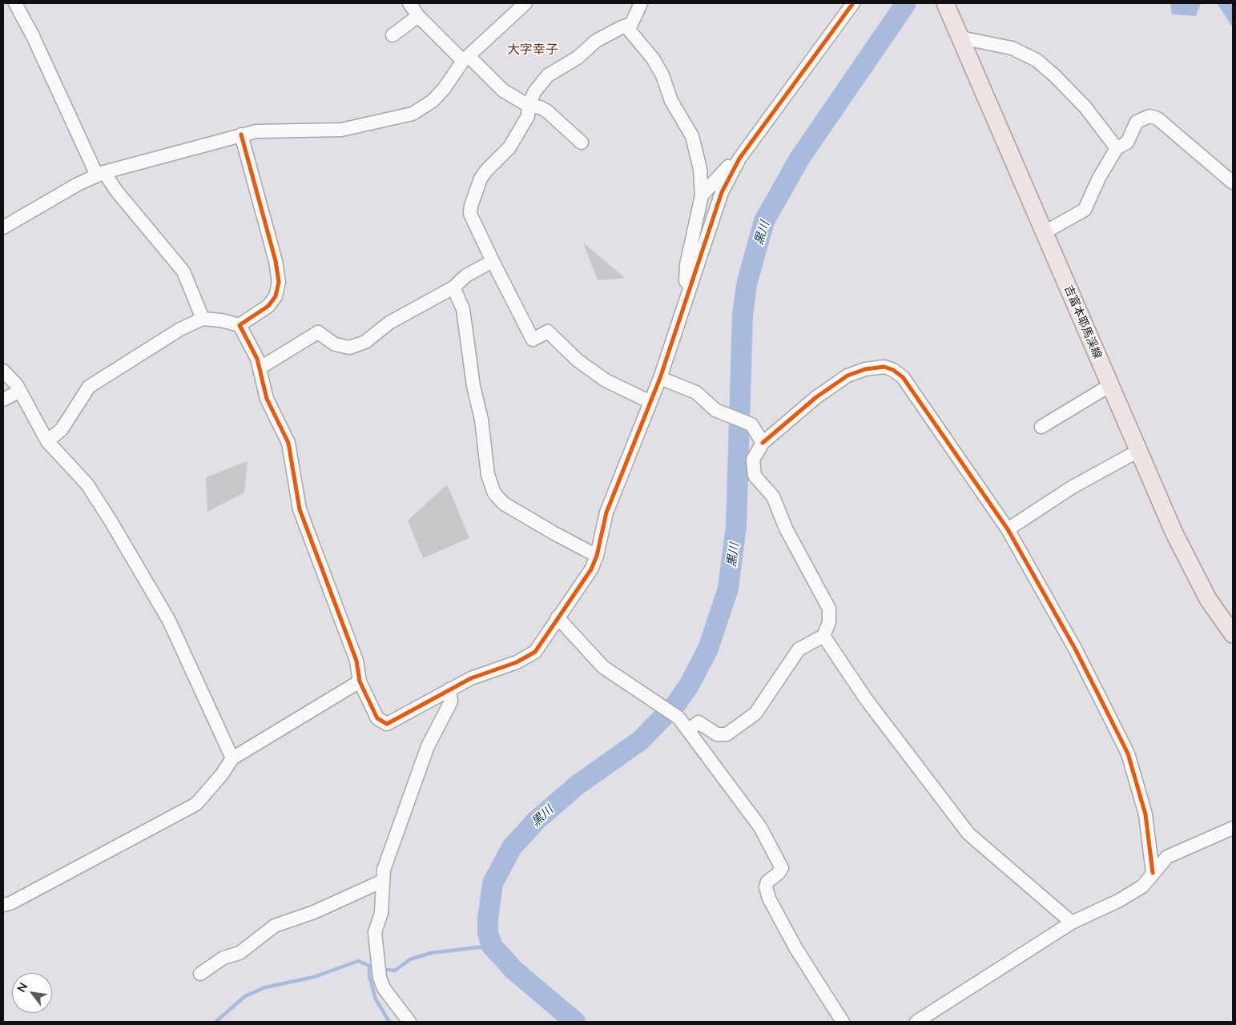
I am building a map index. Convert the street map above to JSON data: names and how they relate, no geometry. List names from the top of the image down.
{
  "streets": {
    "main road": ["吉富本耶馬渓線"]
  },
  "districts": ["大字幸子"],
  "water": ["黒川"],
  "north": "top left"
}
